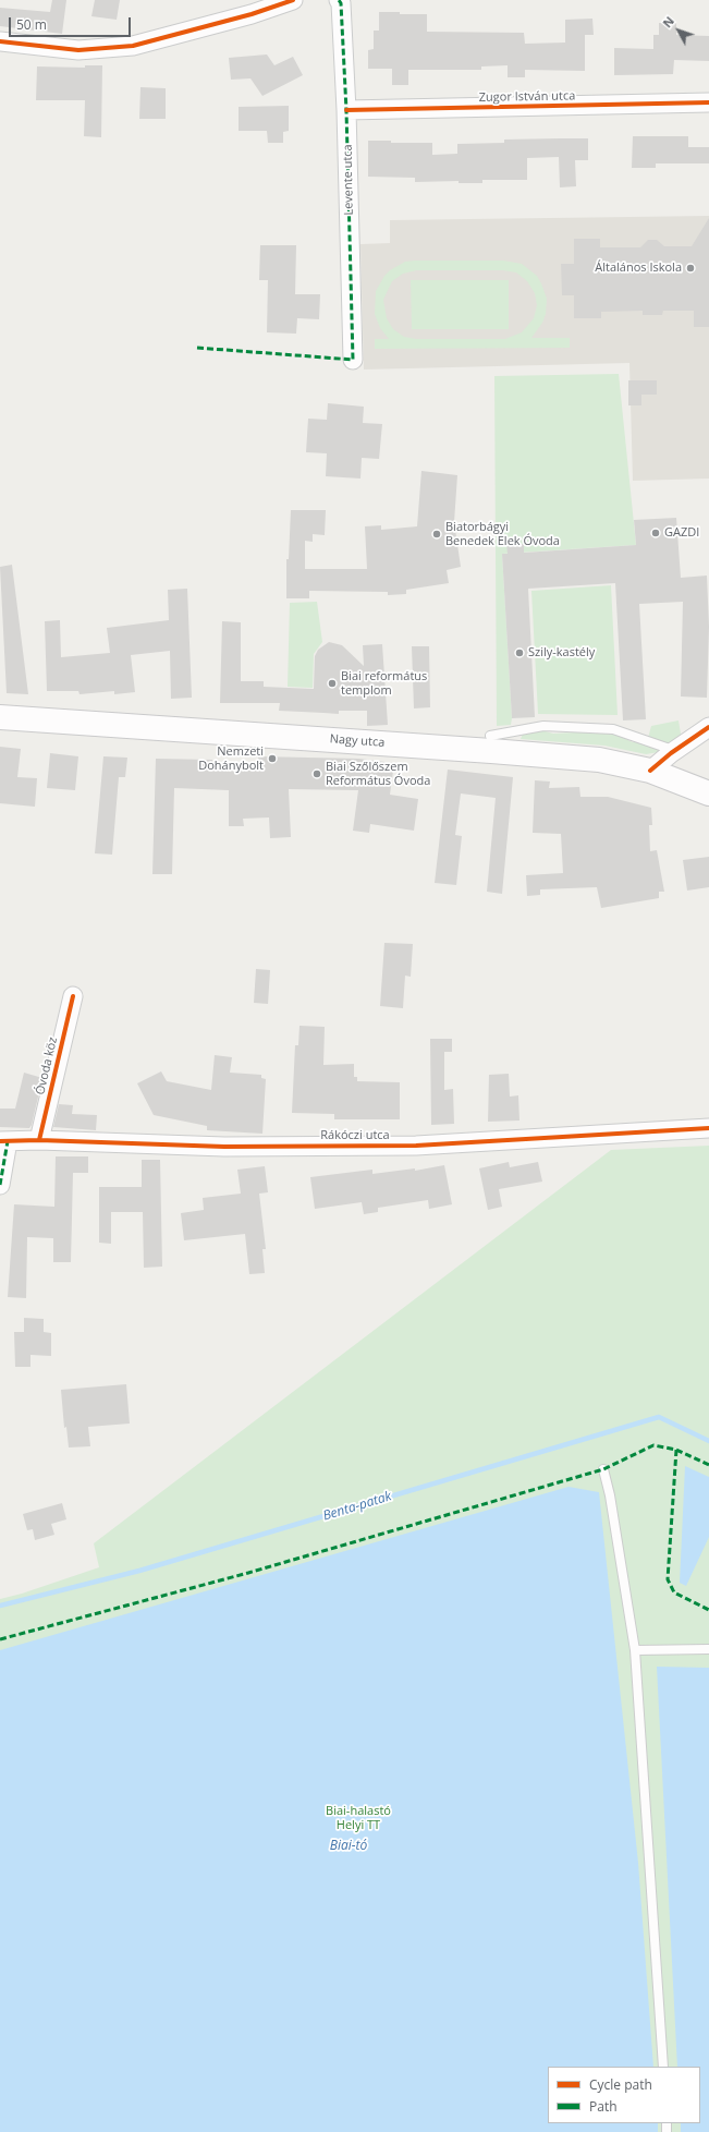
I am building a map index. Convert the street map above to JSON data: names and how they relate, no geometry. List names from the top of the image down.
{
  "streets": {
    "main road": ["Nagy utca"],
    "street": [
      "Zugor István utca",
      "Levente utca",
      "Óvoda köz",
      "Rákóczi utca"
    ]
  },
  "crossings": [
    ["Zugor István utca", "Levente utca"],
    ["Óvoda köz", "Rákóczi utca"]
  ],
  "water": ["Benta-patak", "Biai-tó"],
  "parks": ["Biai-halastó Helyi TT"],
  "places": [
    "Általános Iskola",
    "GAZDI",
    "Biatorbágyi Benedek Elek Óvoda",
    "Szily-kastély",
    "Biai református templom",
    "Nemzeti Dohánybolt",
    "Biai Szőlőszem Református Óvoda"
  ],
  "legend": ["Cycle path", "Path"],
  "scale_bar": "50 m",
  "north": "top left"
}
